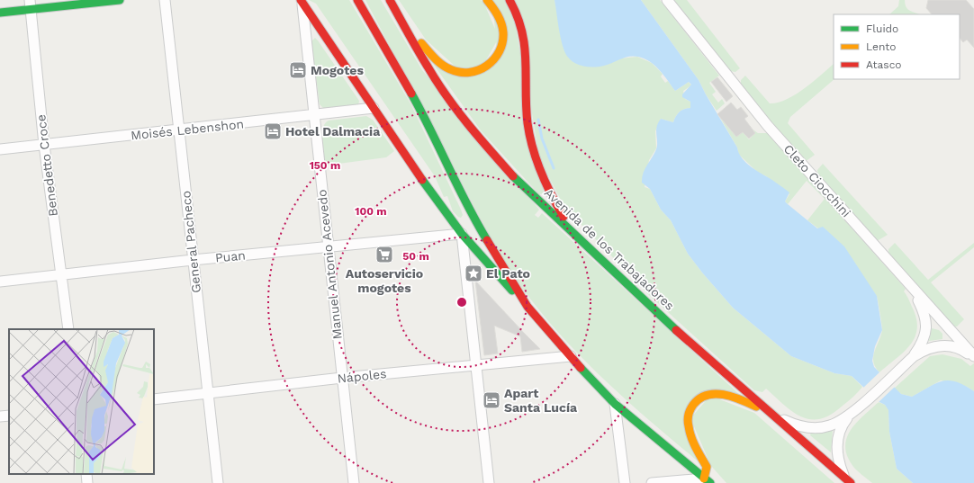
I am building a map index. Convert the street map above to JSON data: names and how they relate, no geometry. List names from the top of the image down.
{
  "streets": {
    "main road": ["Avenida de los Trabajadores"],
    "street": [
      "Moisés Lebenshon",
      "Benedetto Croce",
      "Cleto Ciocchini",
      "General Pacheco",
      "Puan",
      "Manuel Antonio Acevedo",
      "Nápoles"
    ]
  },
  "crossings": [
    ["Moisés Lebenshon", "Benedetto Croce"],
    ["Moisés Lebenshon", "General Pacheco"],
    ["Moisés Lebenshon", "Manuel Antonio Acevedo"],
    ["Benedetto Croce", "Puan"],
    ["General Pacheco", "Puan"],
    ["General Pacheco", "Nápoles"],
    ["Puan", "Manuel Antonio Acevedo"],
    ["Manuel Antonio Acevedo", "Nápoles"]
  ],
  "places": {
    "hotel": ["Mogotes", "Hotel Dalmacia", "Apart Santa Lucía"],
    "supermarket": ["Autoservicio mogotes"],
    "place": ["El Pato"]
  },
  "legend": ["Fluido", "Lento", "Atasco"],
  "rings": ["150 m", "100 m", "50 m"]
}
